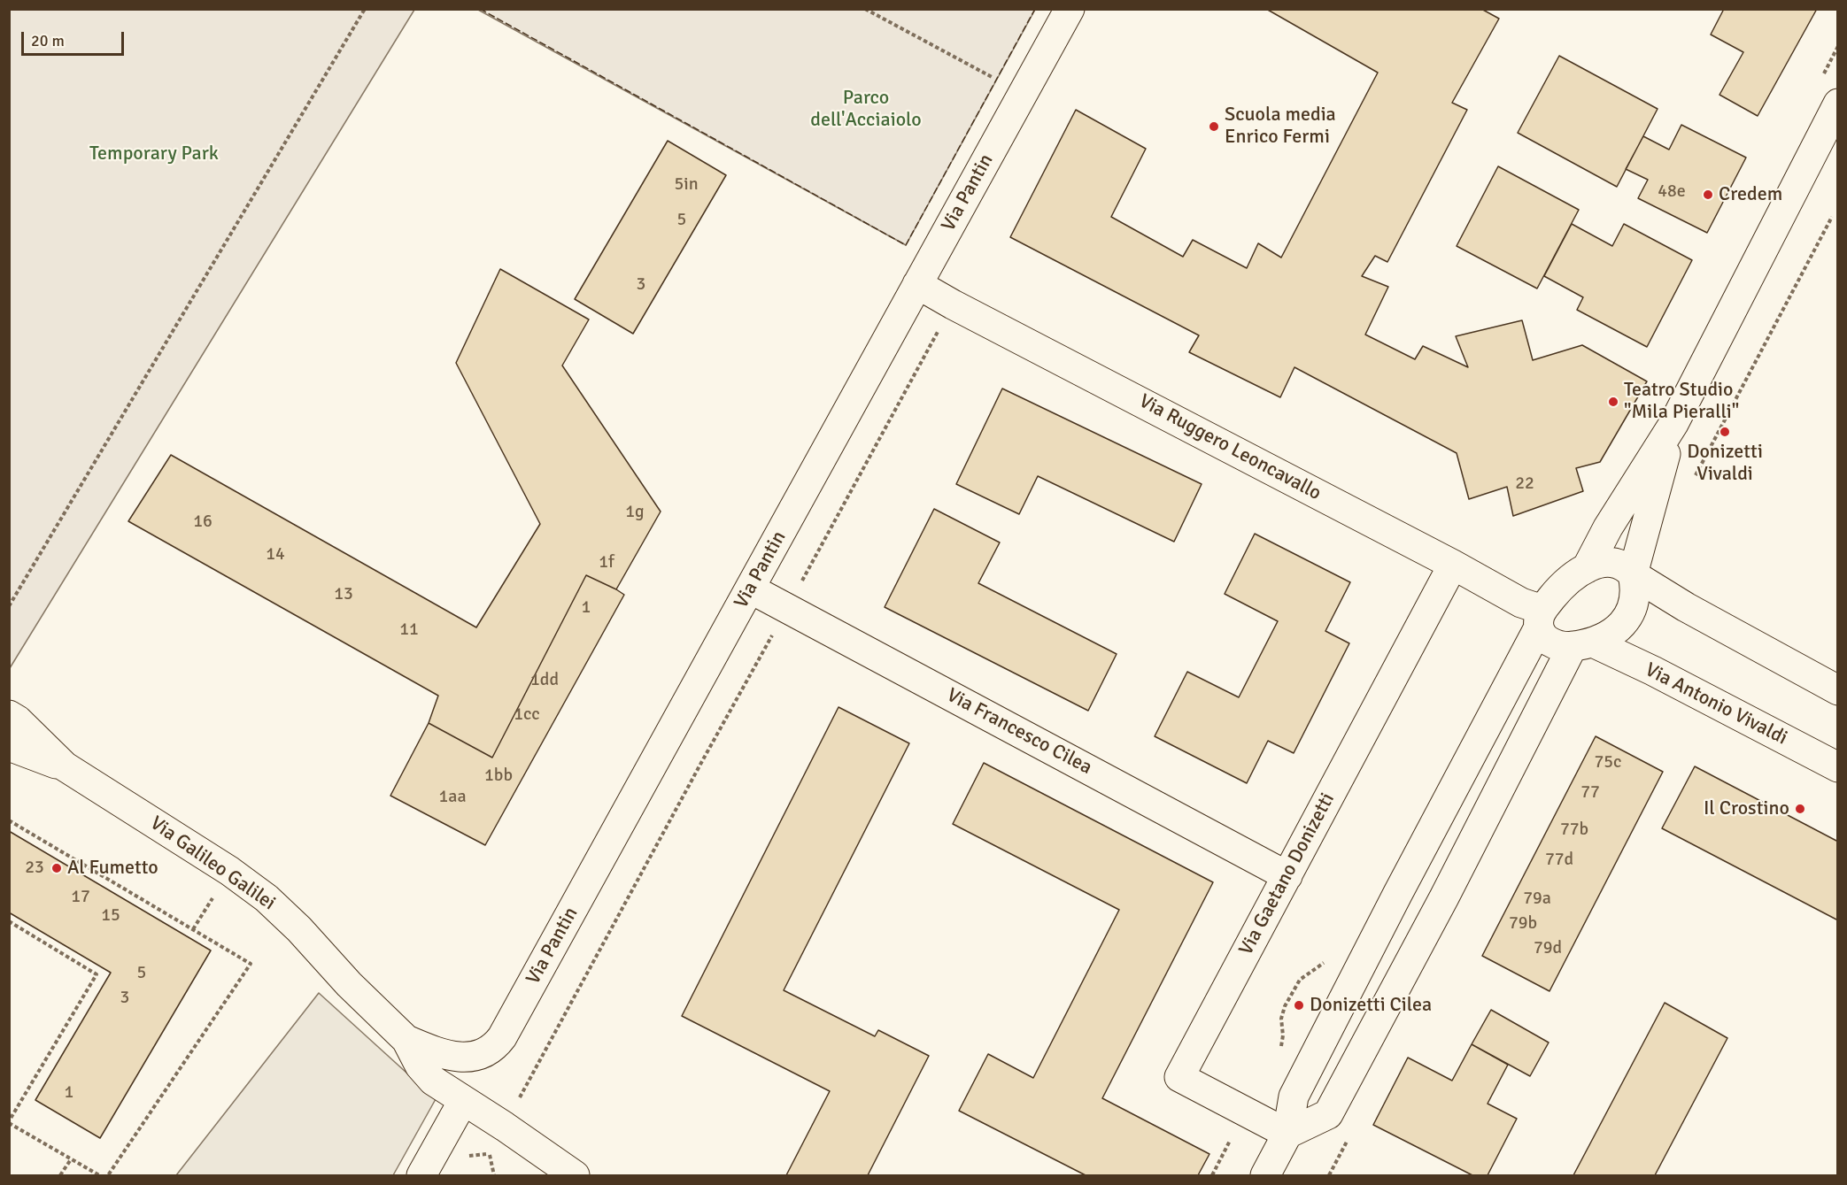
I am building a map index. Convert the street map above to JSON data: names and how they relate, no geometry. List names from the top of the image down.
{
  "streets": {
    "street": [
      "Via Pantin",
      "Via Ruggero Leoncavallo",
      "Via Antonio Vivaldi",
      "Via Francesco Cilea",
      "Via Galileo Galilei",
      "Via Gaetano Donizetti"
    ]
  },
  "crossings": [
    ["Via Pantin", "Via Ruggero Leoncavallo"],
    ["Via Pantin", "Via Francesco Cilea"],
    ["Via Pantin", "Via Galileo Galilei"],
    ["Via Ruggero Leoncavallo", "Via Antonio Vivaldi"],
    ["Via Ruggero Leoncavallo", "Via Gaetano Donizetti"],
    ["Via Francesco Cilea", "Via Gaetano Donizetti"]
  ],
  "parks": ["Parco dell'Acciaiolo", "Temporary Park"],
  "places": [
    "Scuola media Enrico Fermi",
    "Credem",
    "Teatro Studio \"Mila Pieralli\"",
    "Donizetti Vivaldi",
    "Il Crostino",
    "Al Fumetto",
    "Donizetti Cilea"
  ],
  "house_numbers": [
    "5in",
    "48e",
    "5",
    "3",
    "22",
    "1g",
    "16",
    "14",
    "1f",
    "13",
    "1",
    "11",
    "1dd",
    "1cc",
    "75c",
    "1bb",
    "77",
    "1aa",
    "77b",
    "77d",
    "23",
    "17",
    "79a",
    "15",
    "79b",
    "79d",
    "5",
    "3",
    "1"
  ],
  "scale_bar": "20 m"
}
